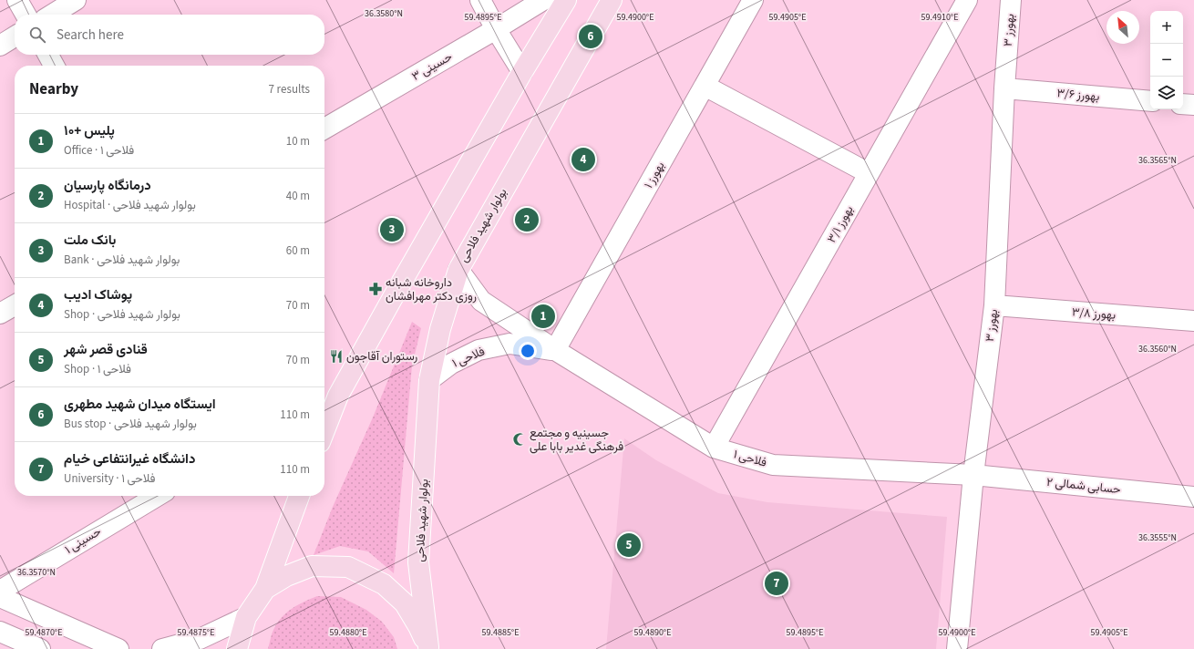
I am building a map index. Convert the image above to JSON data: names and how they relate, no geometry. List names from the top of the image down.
{
  "streets": {
    "main road": ["بولوار شهید فلاحی"],
    "street": [
      "بهورز ۳",
      "حسینی ۳",
      "بهورز ۳/۶",
      "بهورز ۱",
      "بهورز ۳/۱",
      "بهورز ۳/۸",
      "فلاحی ۱",
      "حسابی شمالی ۲",
      "حسینی ۱"
    ]
  },
  "crossings": [
    ["بهورز ۳", "بهورز ۳/۶"],
    ["بهورز ۳", "بهورز ۳/۸"],
    ["بهورز ۳", "فلاحی ۱"],
    ["بهورز ۳", "حسابی شمالی ۲"],
    ["بهورز ۱", "فلاحی ۱"],
    ["بهورز ۳/۱", "فلاحی ۱"],
    ["بولوار شهید فلاحی", "فلاحی ۱"],
    ["فلاحی ۱", "حسابی شمالی ۲"]
  ],
  "places": {
    "pharmacy": ["داروخانه شبانه روزی دکتر مهرافشان"],
    "restaurant": ["رستوران آقاجون"],
    "mosque": ["جسینیه و مجتمع فرهنگی غدیر بابا علی"]
  },
  "north": "top left",
  "page": {
    "map_buttons": ["+", "−"],
    "search": "Search here",
    "pins": [
      "6",
      "4",
      "2",
      "3",
      "1",
      "5",
      "7"
    ],
    "heading": ["Nearby", "7 results"],
    "list": [
      {
        "mark": "1",
        "name": "پلیس +۱۰",
        "note": "Office · فلاحی ۱",
        "value": "10 m"
      },
      {
        "mark": "2",
        "name": "درمانگاه پارسیان",
        "note": "Hospital · بولوار شهید فلاحی",
        "value": "40 m"
      },
      {
        "mark": "3",
        "name": "بانک ملت",
        "note": "Bank · بولوار شهید فلاحی",
        "value": "60 m"
      },
      {
        "mark": "4",
        "name": "پوشاک ادیب",
        "note": "Shop · بولوار شهید فلاحی",
        "value": "70 m"
      },
      {
        "mark": "5",
        "name": "قنادی قصر شهر",
        "note": "Shop · فلاحی ۱",
        "value": "70 m"
      },
      {
        "mark": "6",
        "name": "ایستگاه میدان شهید مطهری",
        "note": "Bus stop · بولوار شهید فلاحی",
        "value": "110 m"
      },
      {
        "mark": "7",
        "name": "دانشگاه غیرانتفاعی خیام",
        "note": "University · فلاحی ۱",
        "value": "110 m"
      }
    ]
  },
  "coordinates": [
    "36.3580°N",
    "59.4895°E",
    "59.4900°E",
    "59.4905°E",
    "59.4910°E",
    "36.3565°N",
    "36.3560°N",
    "36.3555°N",
    "36.3570°N",
    "59.4870°E",
    "59.4875°E",
    "59.4880°E",
    "59.4885°E",
    "59.4890°E"
  ]
}
